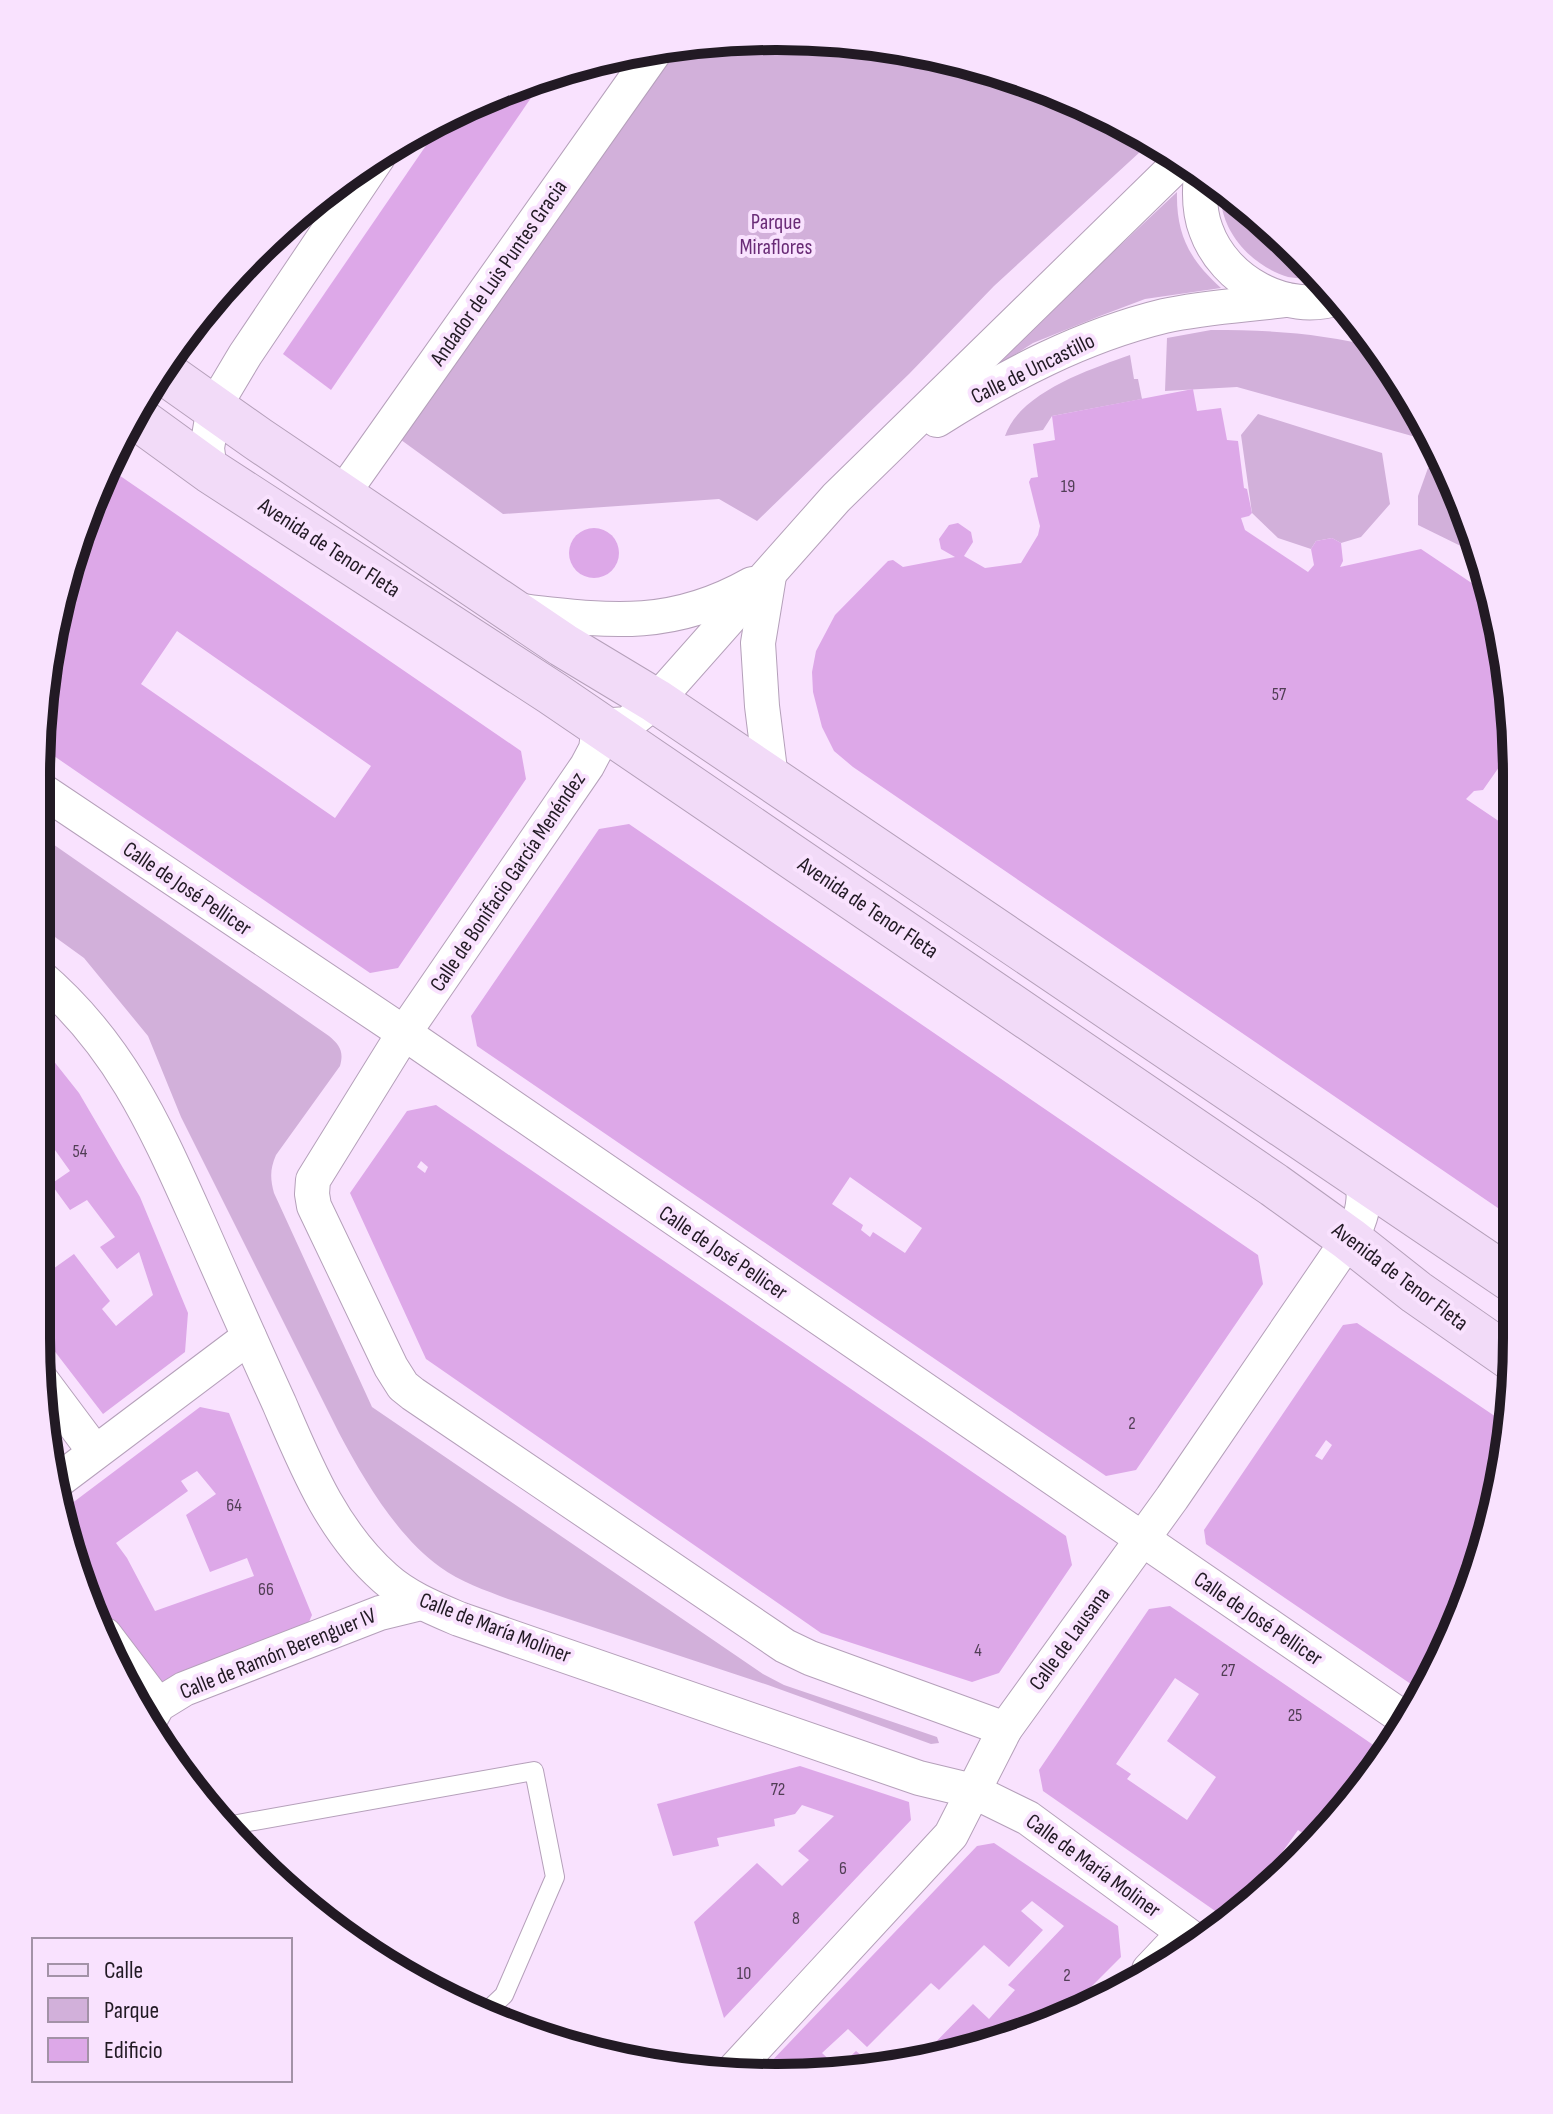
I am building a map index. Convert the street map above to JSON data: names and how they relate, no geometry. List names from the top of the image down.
{
  "streets": {
    "main road": ["Avenida de Tenor Fleta"],
    "street": [
      "Andador de Luis Puntes Gracia",
      "Calle de Uncastillo",
      "Calle de Bonifacio García Menéndez",
      "Calle de José Pellicer",
      "Calle de María Moliner",
      "Calle de Lausana",
      "Calle de Ramón Berenguer IV"
    ]
  },
  "crossings": [
    ["Calle de Uncastillo", "Avenida de Tenor Fleta"],
    ["Calle de Uncastillo", "Calle de Bonifacio García Menéndez"],
    ["Avenida de Tenor Fleta", "Calle de Bonifacio García Menéndez"],
    ["Avenida de Tenor Fleta", "Calle de Lausana"],
    ["Calle de Bonifacio García Menéndez", "Calle de José Pellicer"],
    ["Calle de José Pellicer", "Calle de Lausana"],
    ["Calle de María Moliner", "Calle de Lausana"],
    ["Calle de María Moliner", "Calle de Ramón Berenguer IV"]
  ],
  "parks": ["Parque Miraflores"],
  "house_numbers": [
    "19",
    "57",
    "54",
    "2",
    "64",
    "66",
    "4",
    "27",
    "25",
    "72",
    "6",
    "8",
    "10",
    "2"
  ],
  "legend": ["Calle", "Parque", "Edificio"]
}
